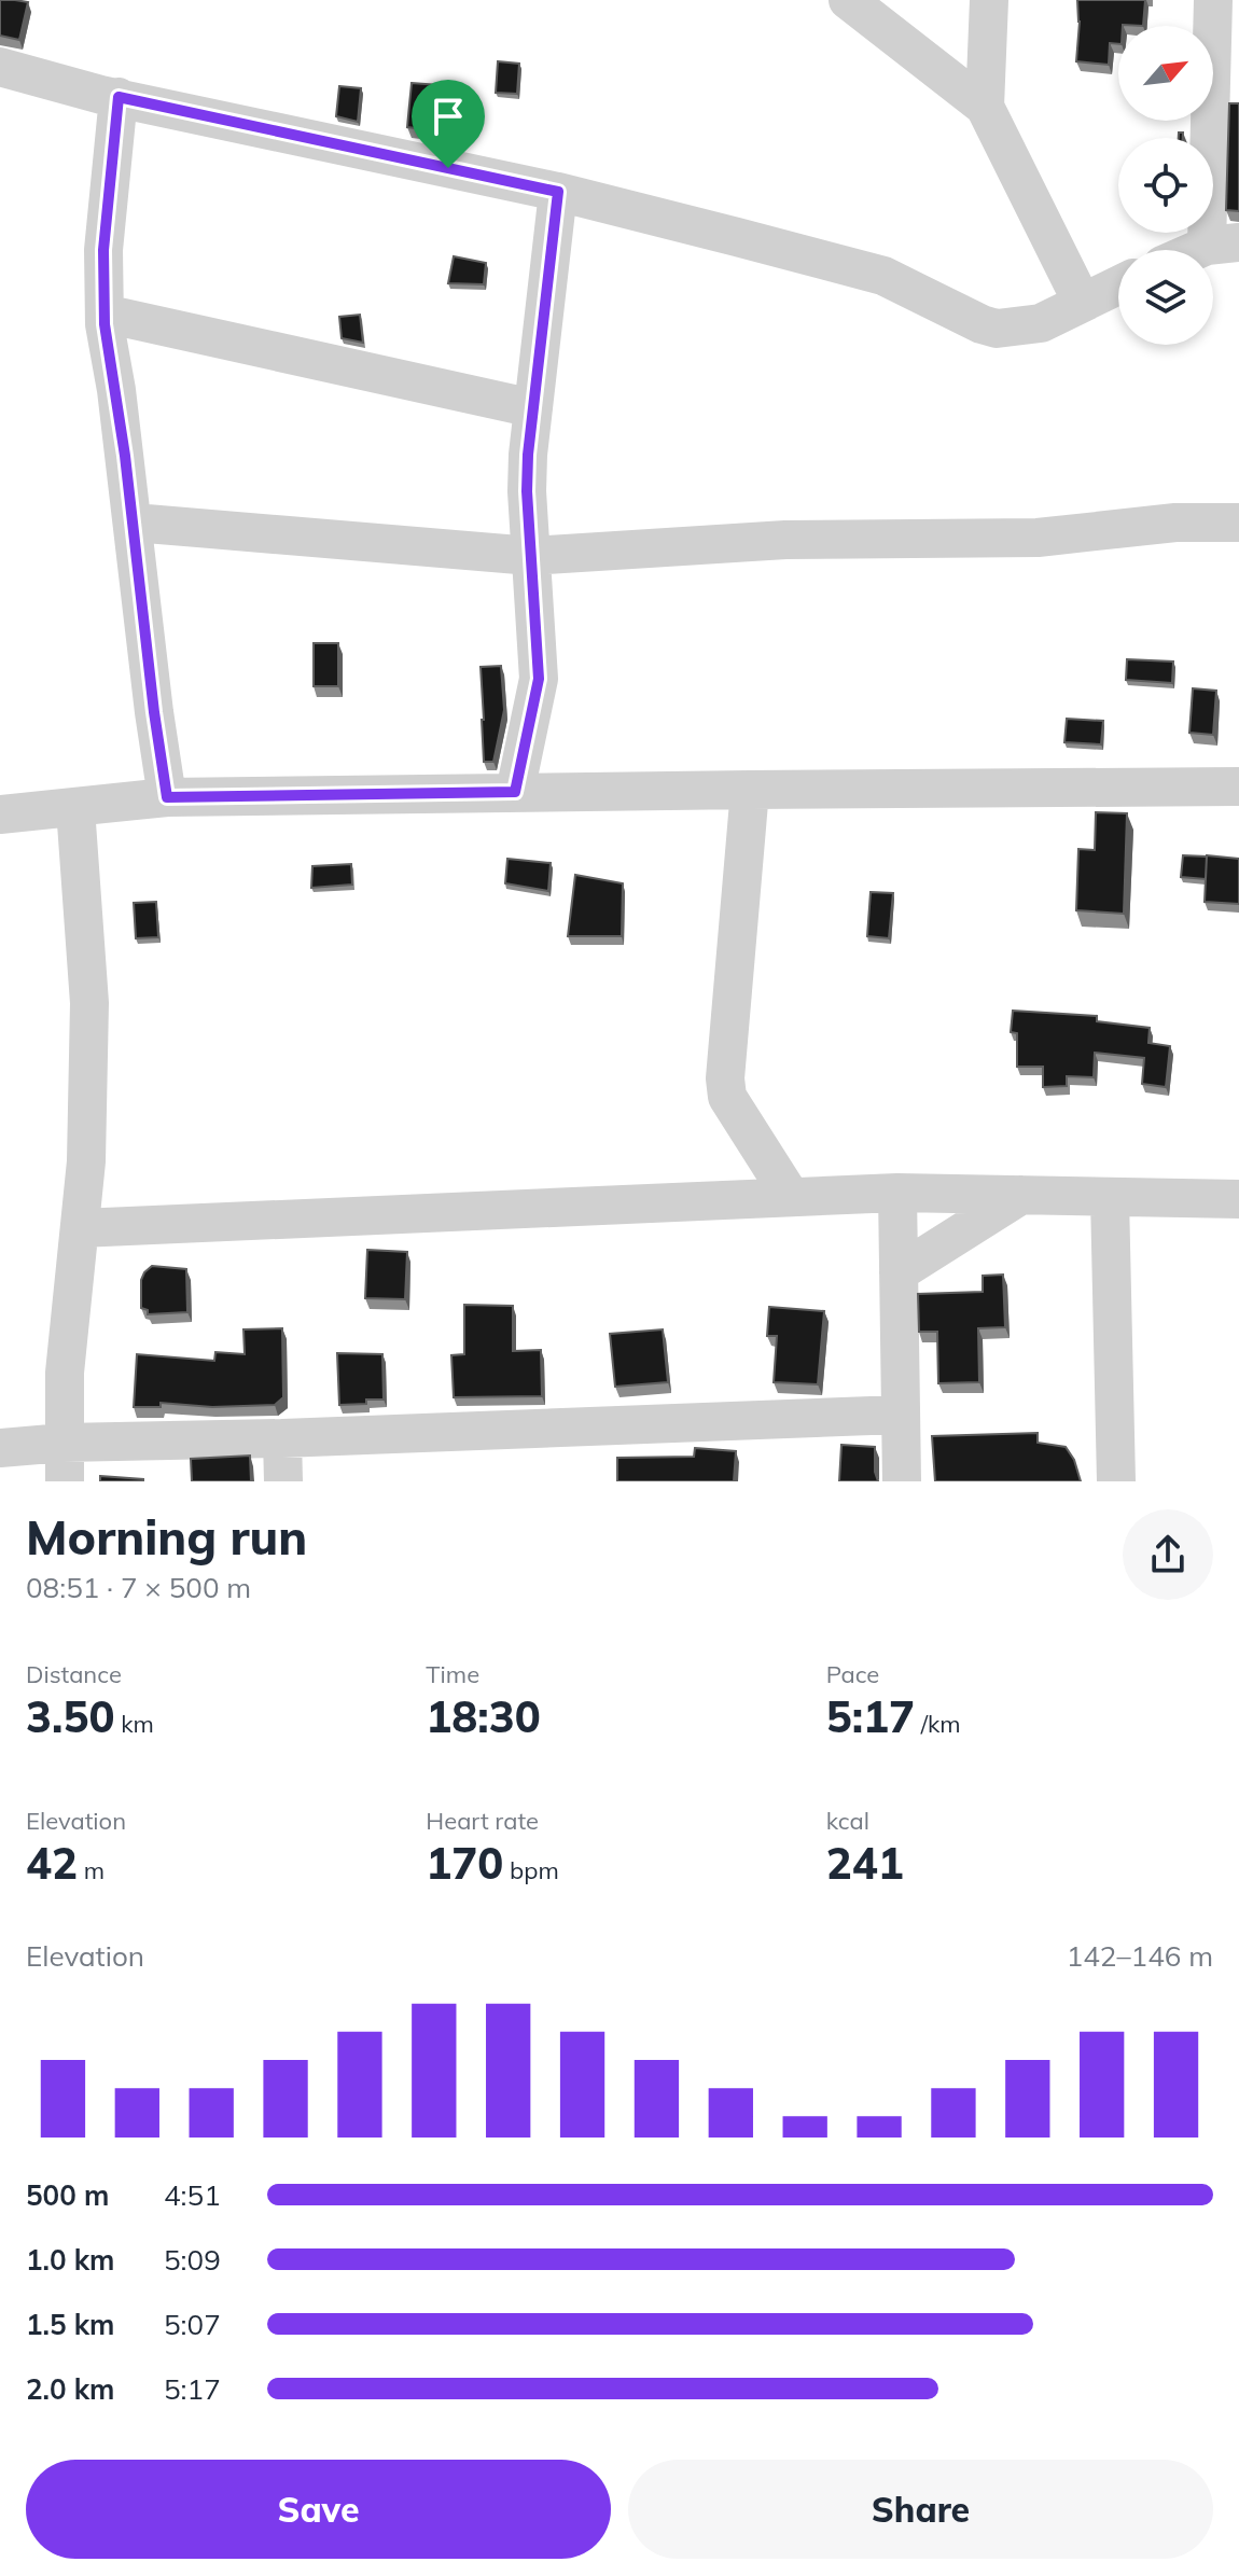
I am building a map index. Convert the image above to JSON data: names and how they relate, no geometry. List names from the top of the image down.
{
  "north": "top right",
  "page": {
    "heading": ["Morning run", "08:51 · 7 × 500 m"],
    "stats": [
      ["Distance", "3.50 km"],
      ["Time", "18:30"],
      ["Pace", "5:17 /km"],
      ["Elevation", "42 m"],
      ["Heart rate", "170 bpm"],
      ["kcal", "241"]
    ],
    "chart": ["Elevation", "142–146 m"],
    "list": [
      {
        "name": "500 m",
        "note": "4:51"
      },
      {
        "name": "1.0 km",
        "note": "5:09"
      },
      {
        "name": "1.5 km",
        "note": "5:07"
      },
      {
        "name": "2.0 km",
        "note": "5:17"
      }
    ],
    "buttons": ["Save", "Share"]
  }
}
